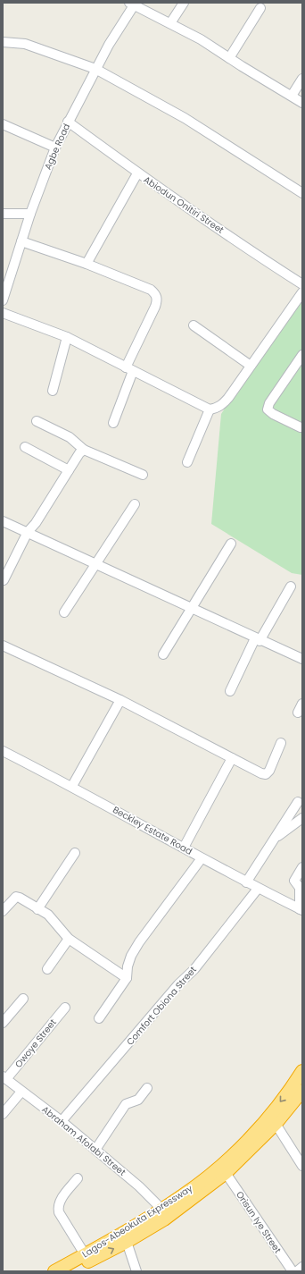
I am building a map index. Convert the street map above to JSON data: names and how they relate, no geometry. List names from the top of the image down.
{
  "streets": {
    "highway": ["Lagos-Abeokuta Expressway"],
    "street": [
      "Agbe Road",
      "Abiodun Onitiri Street",
      "Beckley Estate Road",
      "Comfort Obiona Street",
      "Owoye Street",
      "Abraham Afolabi Street",
      "Orisun Iye Street"
    ]
  },
  "crossings": [
    ["Agbe Road", "Abiodun Onitiri Street"],
    ["Beckley Estate Road", "Comfort Obiona Street"],
    ["Comfort Obiona Street", "Abraham Afolabi Street"],
    ["Owoye Street", "Abraham Afolabi Street"],
    ["Abraham Afolabi Street", "Lagos-Abeokuta Expressway"],
    ["Lagos-Abeokuta Expressway", "Orisun Iye Street"]
  ]
}
